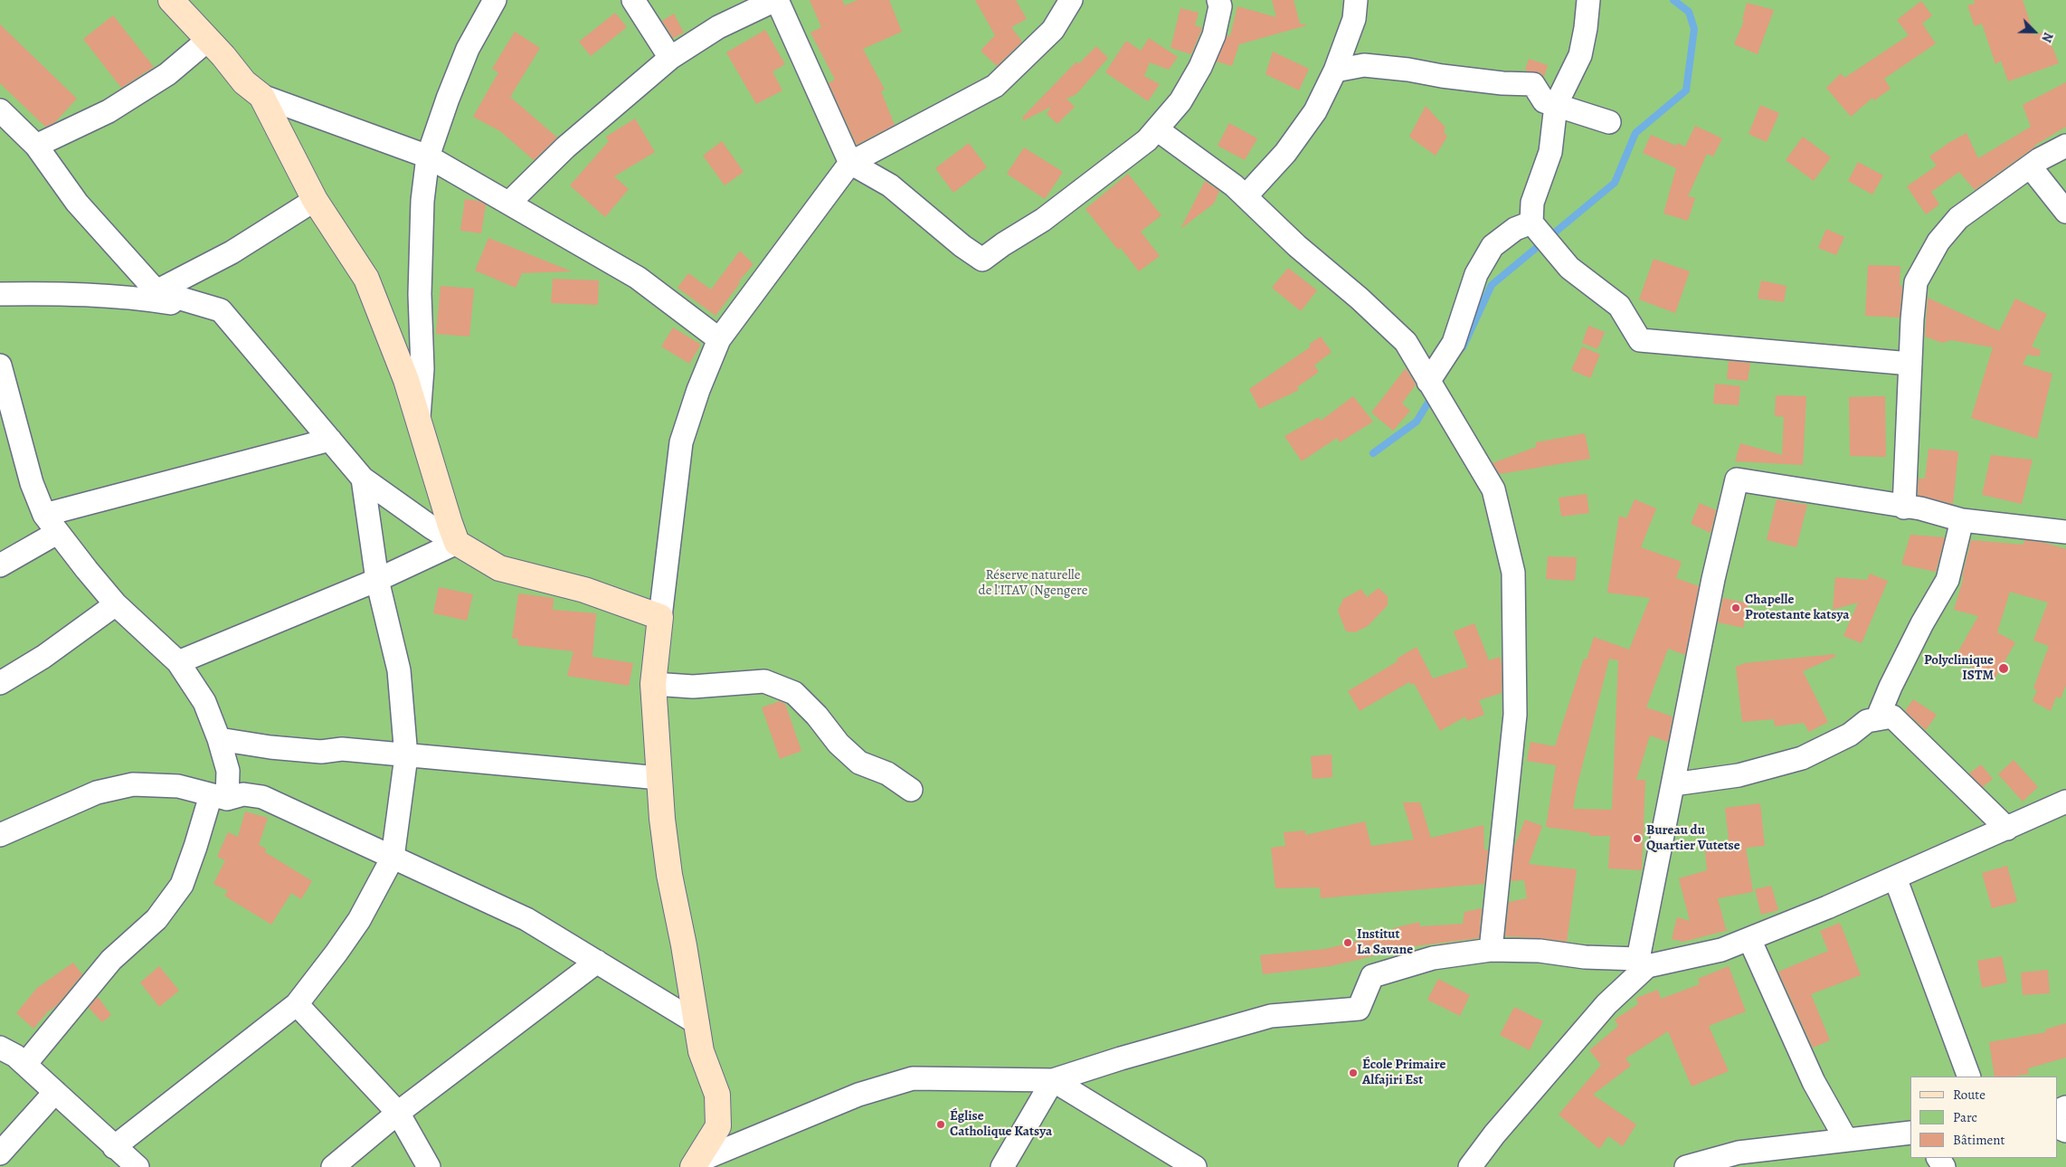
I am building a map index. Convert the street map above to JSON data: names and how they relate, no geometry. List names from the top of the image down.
{
  "parks": ["Réserve naturelle de l'ITAV (Ngengere"],
  "places": [
    "Chapelle Protestante katsya",
    "Polyclinique ISTM",
    "Bureau du Quartier Vutetse",
    "Institut La Savane",
    "École Primaire Alfajiri Est",
    "Église Catholique Katsya"
  ],
  "legend": ["Route", "Parc", "Bâtiment"],
  "north": "bottom right"
}
